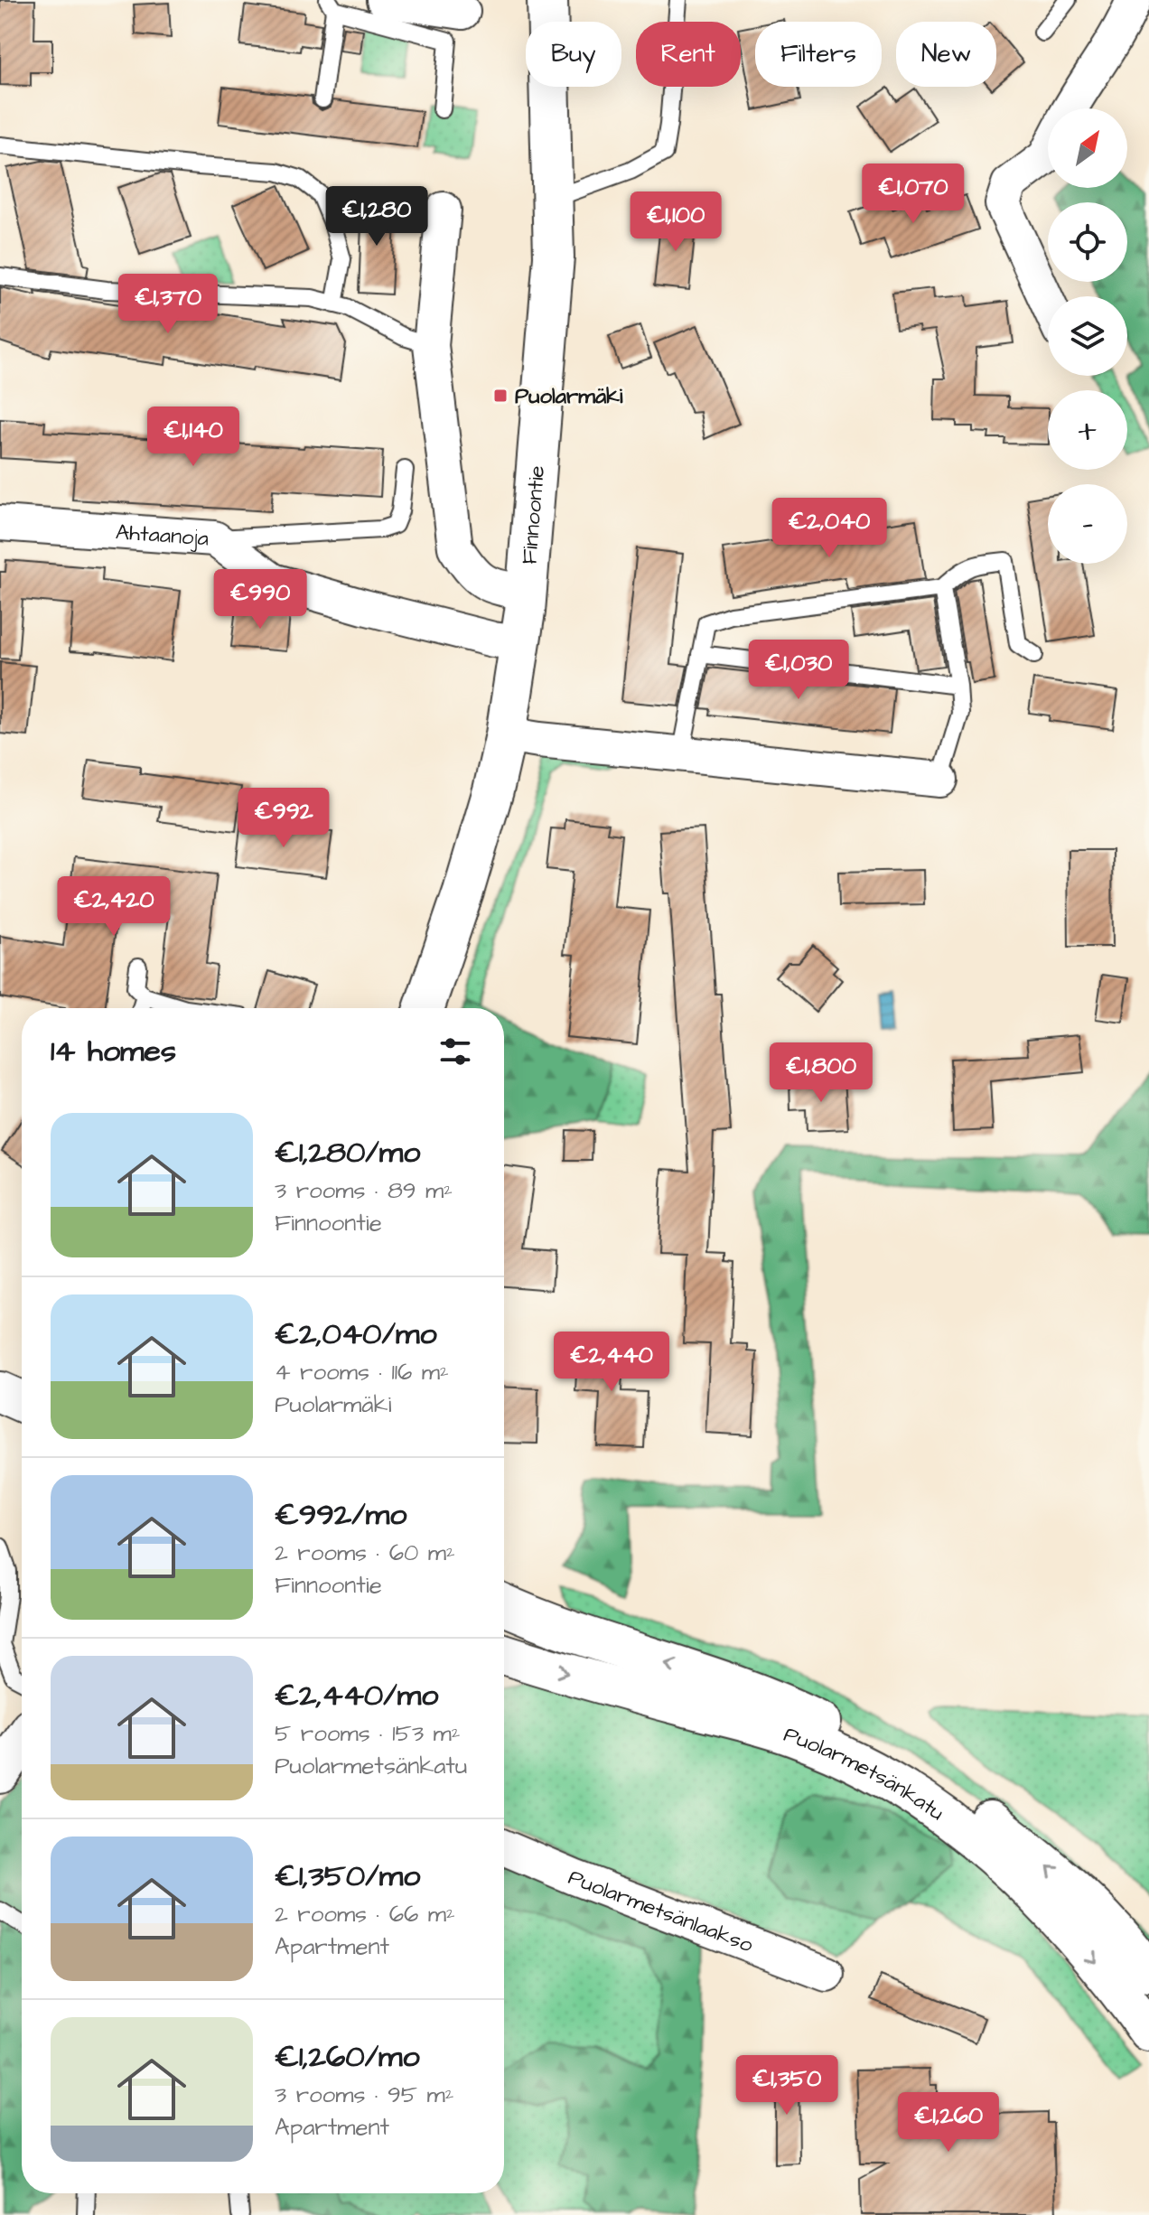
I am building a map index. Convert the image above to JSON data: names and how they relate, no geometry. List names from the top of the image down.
{
  "streets": {
    "main road": ["Finnoontie", "Puolarmetsänkatu"],
    "street": ["Ahtaanoja", "Puolarmetsänlaakso"]
  },
  "crossings": [
    ["Finnoontie", "Ahtaanoja"]
  ],
  "places": {
    "transit": ["Puolarmäki"]
  },
  "north": "top right",
  "page": {
    "chip": [
      "Buy",
      "Rent",
      "Filters",
      "New"
    ],
    "map_buttons": ["+", "−"],
    "price": [
      "€1,070",
      "€1,280",
      "€1,100",
      "€1,370",
      "€1,140",
      "€2,040",
      "€990",
      "€1,030",
      "€992",
      "€2,420",
      "€1,800",
      "€2,440",
      "€1,350",
      "€1,260"
    ],
    "heading": "14 homes",
    "list": [
      {
        "name": "€1,280/mo",
        "note": "3 rooms · 89 m² · Finnoontie"
      },
      {
        "name": "€2,040/mo",
        "note": "4 rooms · 116 m² · Puolarmäki"
      },
      {
        "name": "€992/mo",
        "note": "2 rooms · 60 m² · Finnoontie"
      },
      {
        "name": "€2,440/mo",
        "note": "5 rooms · 153 m² · Puolarmetsänkatu"
      },
      {
        "name": "€1,350/mo",
        "note": "2 rooms · 66 m² · Apartment"
      },
      {
        "name": "€1,260/mo",
        "note": "3 rooms · 95 m² · Apartment"
      }
    ]
  }
}
